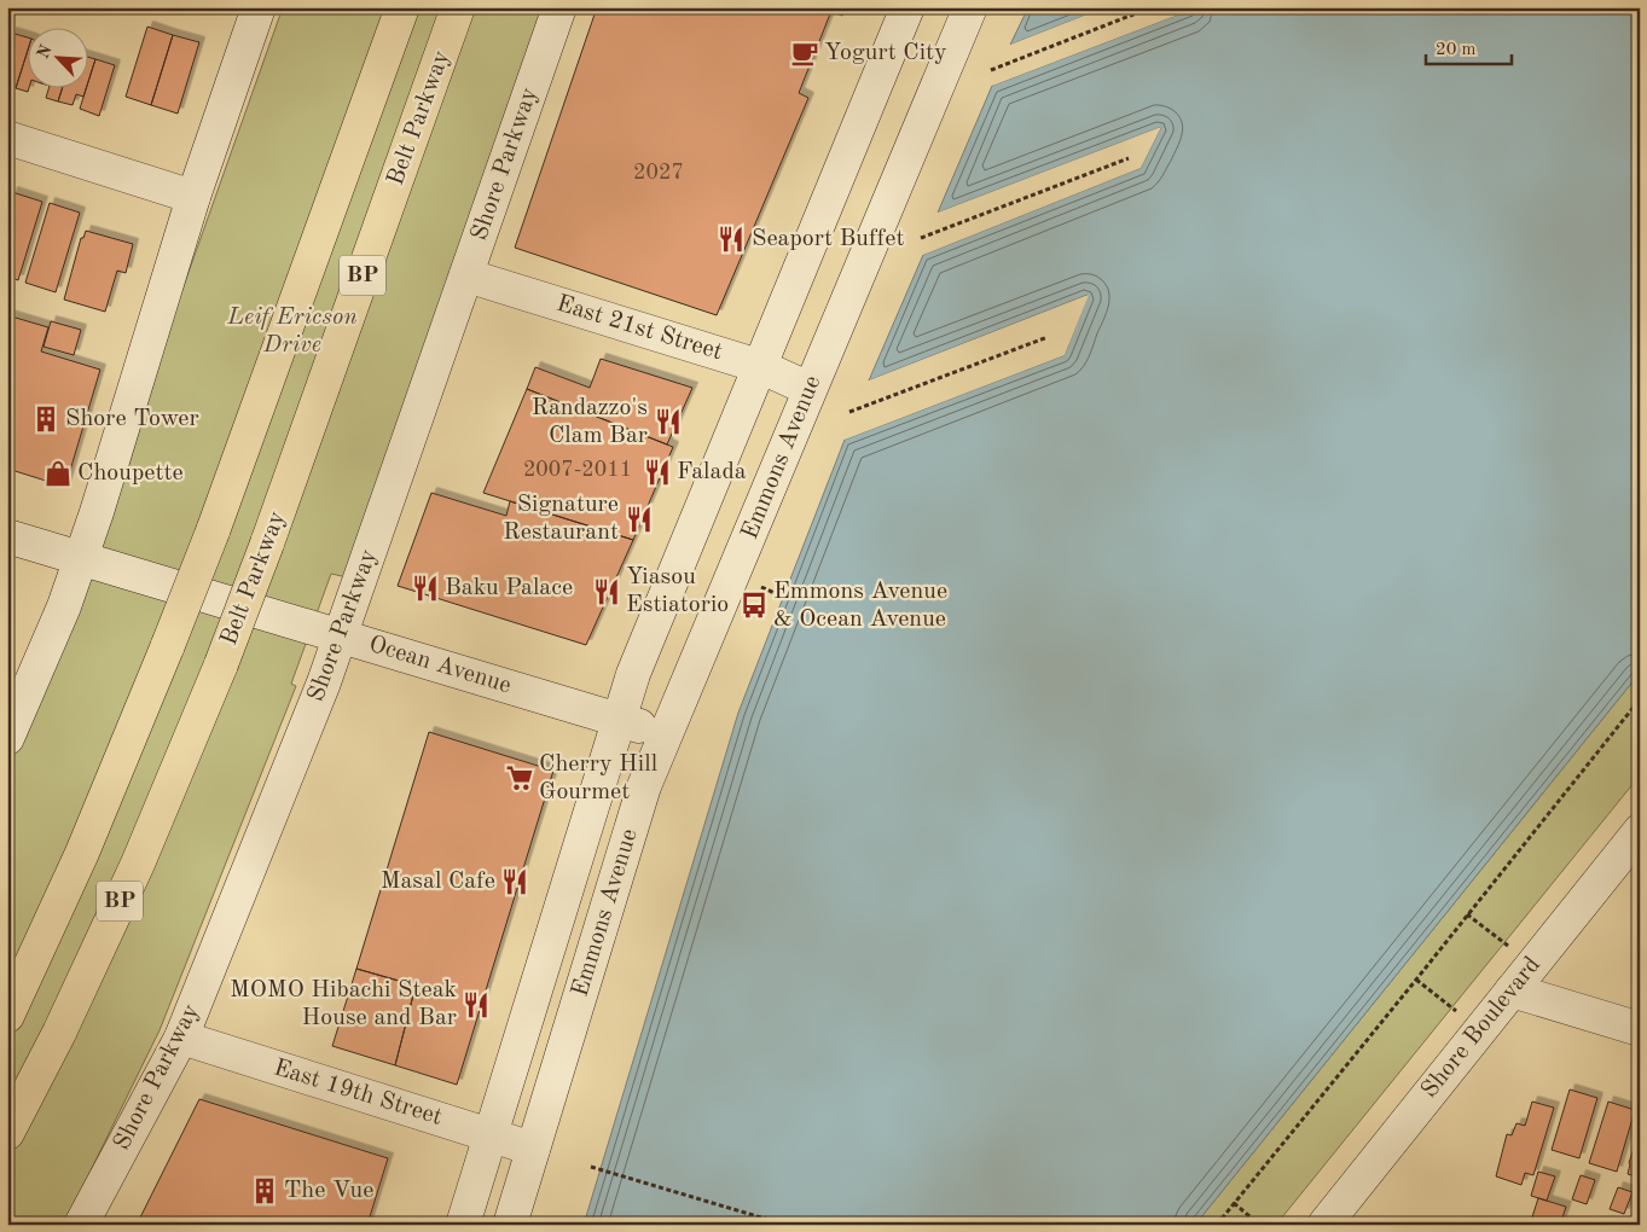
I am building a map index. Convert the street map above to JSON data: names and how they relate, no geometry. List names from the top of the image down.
{
  "streets": {
    "highway": ["Belt Parkway", "BP"],
    "main road": [
      "Shore Parkway",
      "East 21st Street",
      "Emmons Avenue",
      "Ocean Avenue",
      "Shore Boulevard",
      "East 19th Street"
    ]
  },
  "crossings": [
    ["Shore Parkway", "East 21st Street"],
    ["Shore Parkway", "Ocean Avenue"],
    ["Shore Parkway", "East 19th Street"],
    ["East 21st Street", "Emmons Avenue"],
    ["Emmons Avenue", "Ocean Avenue"],
    ["Emmons Avenue", "East 19th Street"]
  ],
  "parks": ["Leif Ericson Drive"],
  "places": {
    "cafe": ["Yogurt City"],
    "restaurant": [
      "Seaport Buffet",
      "Randazzo's Clam Bar",
      "Falada",
      "Signature Restaurant",
      "Baku Palace",
      "Yiasou Estiatorio",
      "Masal Cafe",
      "MOMO Hibachi Steak House and Bar"
    ],
    "building": ["Shore Tower", "The Vue"],
    "shop": ["Choupette"],
    "bus stop": ["Emmons Avenue & Ocean Avenue"],
    "supermarket": ["Cherry Hill Gourmet"]
  },
  "house_numbers": ["2027", "2007-2011"],
  "scale_bar": "20 m",
  "north": "top left"
}
